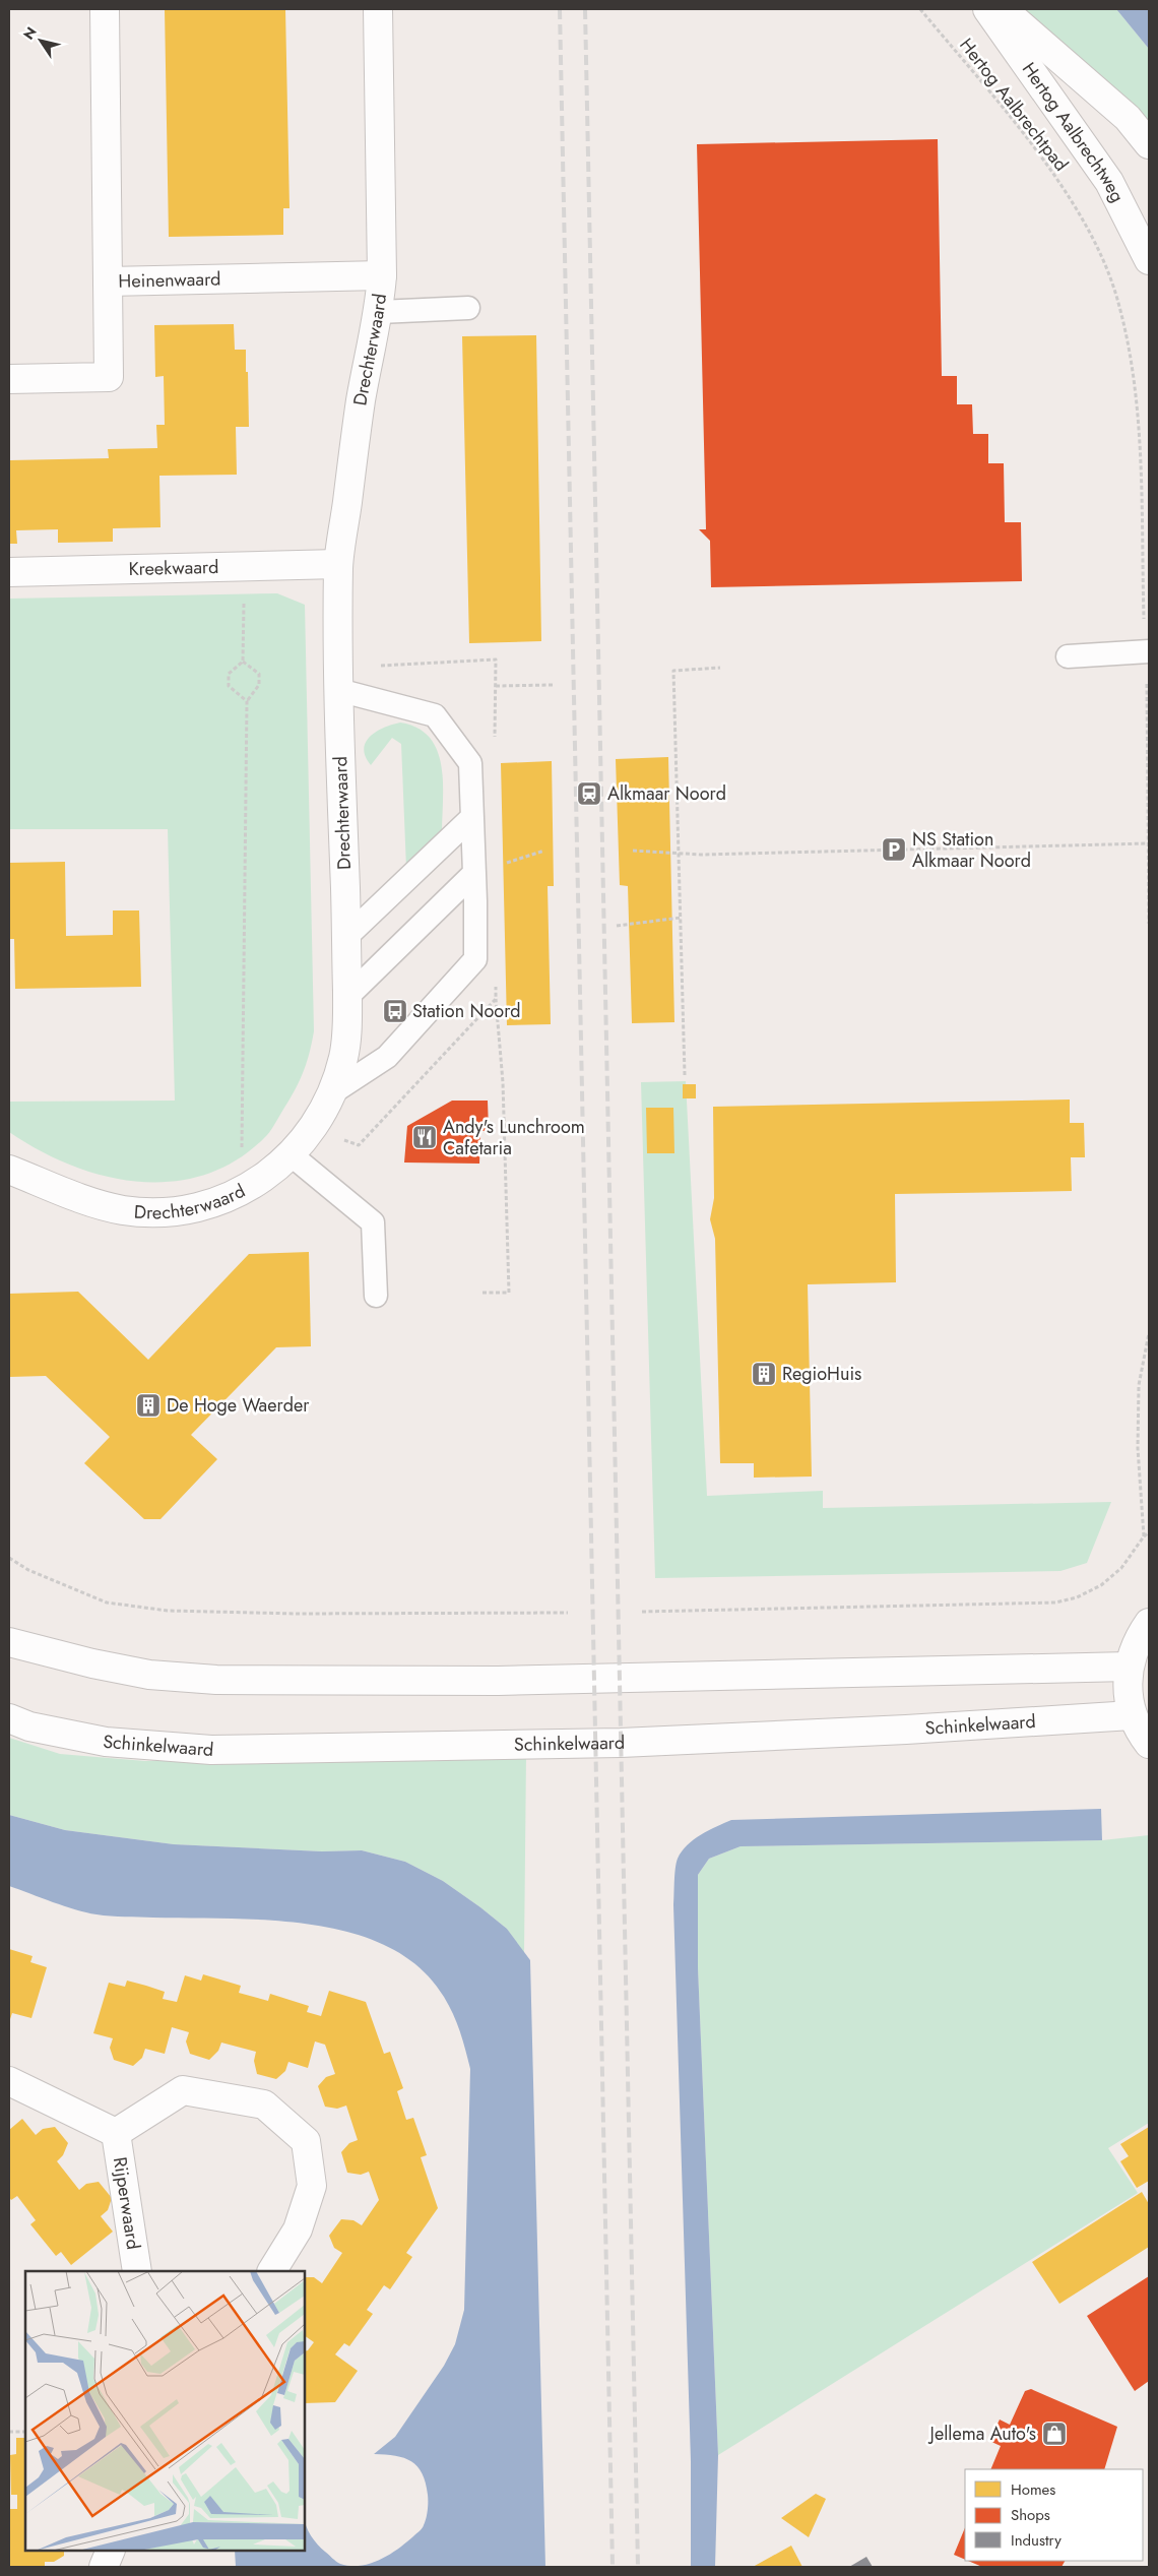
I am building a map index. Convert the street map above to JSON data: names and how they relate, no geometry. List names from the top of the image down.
{
  "streets": {
    "street": [
      "Hertog Aalbrechtweg",
      "Heinenwaard",
      "Drechterwaard",
      "Kreekwaard",
      "Schinkelwaard",
      "Rijperwaard"
    ],
    "path": ["Hertog Aalbrechtpad"]
  },
  "crossings": [
    ["Heinenwaard", "Drechterwaard"],
    ["Drechterwaard", "Kreekwaard"]
  ],
  "places": {
    "station": ["Alkmaar Noord"],
    "parking": ["NS Station Alkmaar Noord"],
    "bus stop": ["Station Noord"],
    "restaurant": ["Andy's Lunchroom Cafetaria"],
    "building": ["RegioHuis", "De Hoge Waerder"],
    "shop": ["Jellema Auto's"]
  },
  "legend": ["Homes", "Shops", "Industry"],
  "north": "top left"
}
